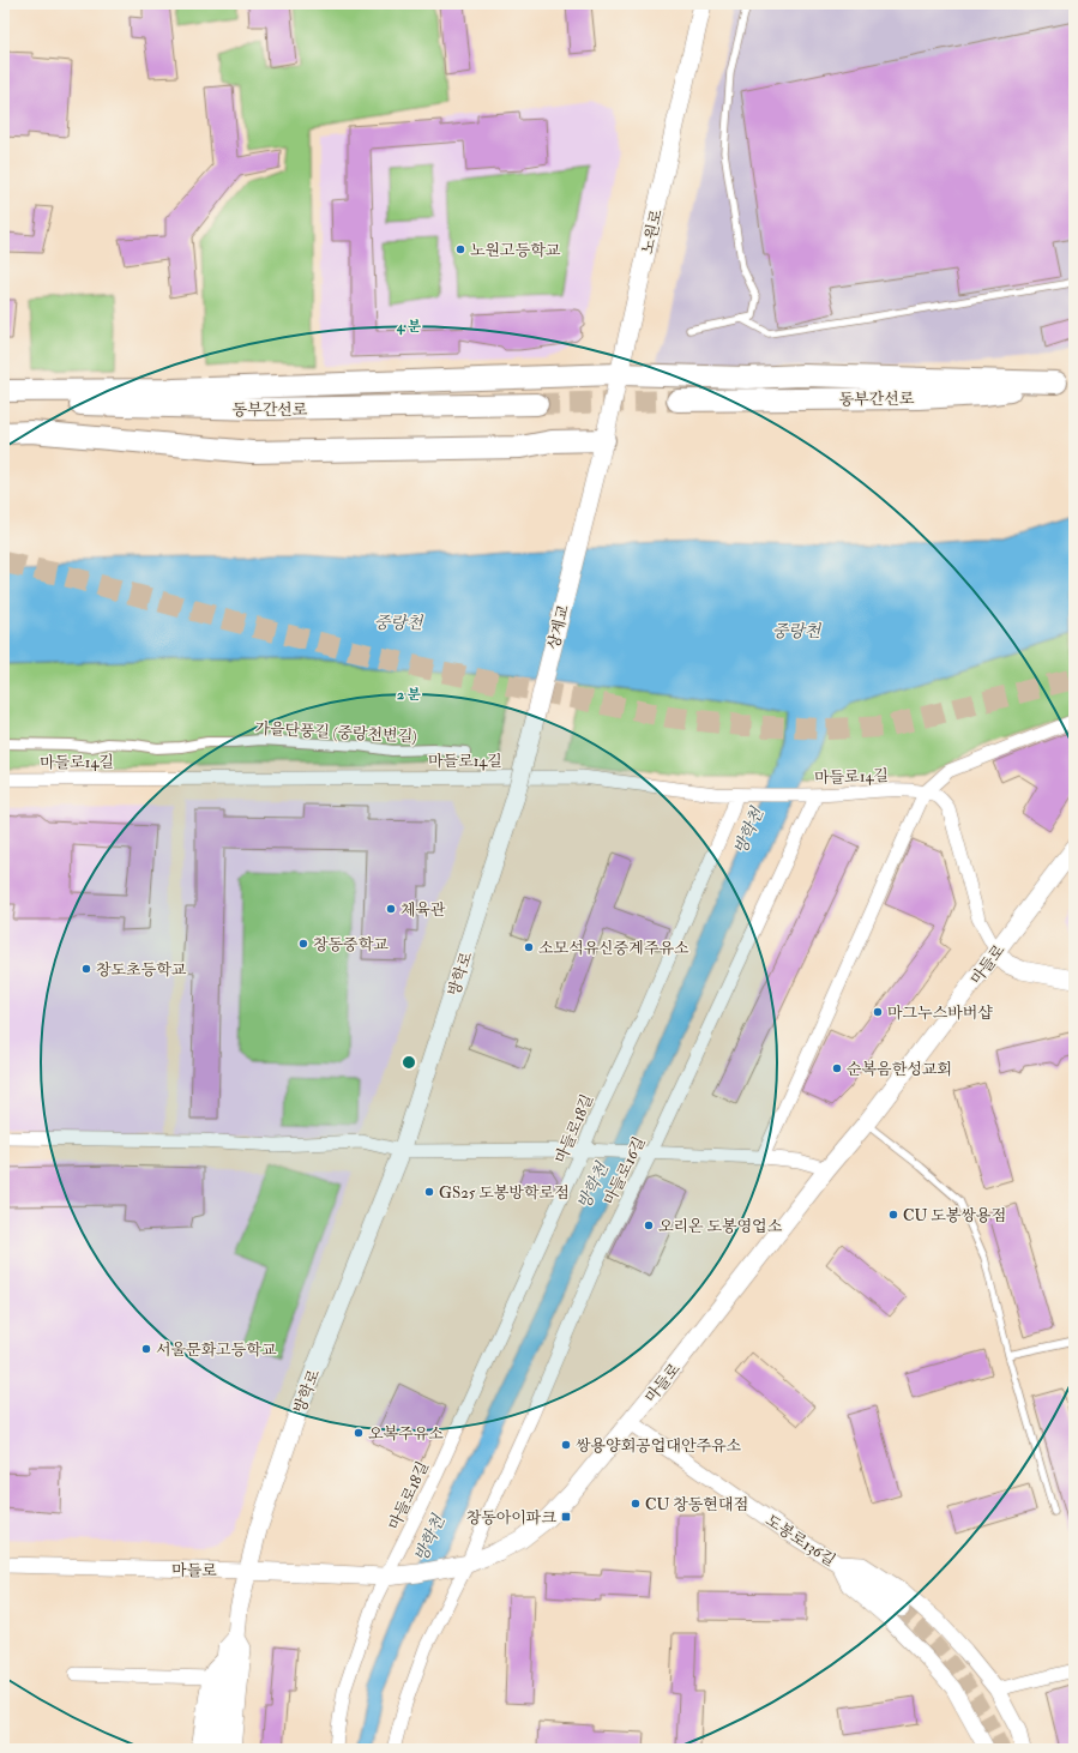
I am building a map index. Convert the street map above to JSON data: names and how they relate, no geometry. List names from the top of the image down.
{
  "streets": {
    "highway": ["동부간선로"],
    "main road": [
      "노원로",
      "상계교",
      "마들로",
      "방학로"
    ],
    "street": [
      "가을단풍길 (중랑천변길)",
      "마들로14길",
      "마들로18길",
      "마들로16길",
      "도봉로136길"
    ]
  },
  "crossings": [
    ["노원로", "상계교"],
    ["상계교", "방학로"],
    ["마들로14길", "마들로"],
    ["마들로14길", "마들로18길"],
    ["마들로14길", "마들로16길"],
    ["마들로", "방학로"],
    ["마들로", "마들로18길"],
    ["마들로", "마들로16길"],
    ["마들로", "도봉로136길"]
  ],
  "water": ["중랑천", "방학천"],
  "places": {
    "other": [
      "노원고등학교",
      "체육관",
      "창동중학교",
      "소모석유신중계주유소",
      "창도초등학교",
      "마그누스바버샵",
      "순복음한성교회",
      "GS25 도봉방학로점",
      "CU 도봉쌍용점",
      "오리온 도봉영업소",
      "서울문화고등학교",
      "오복주유소",
      "쌍용양회공업대안주유소",
      "CU 창동현대점"
    ],
    "transit": ["창동아이파크"]
  },
  "rings": ["4 분", "2 분"]
}
